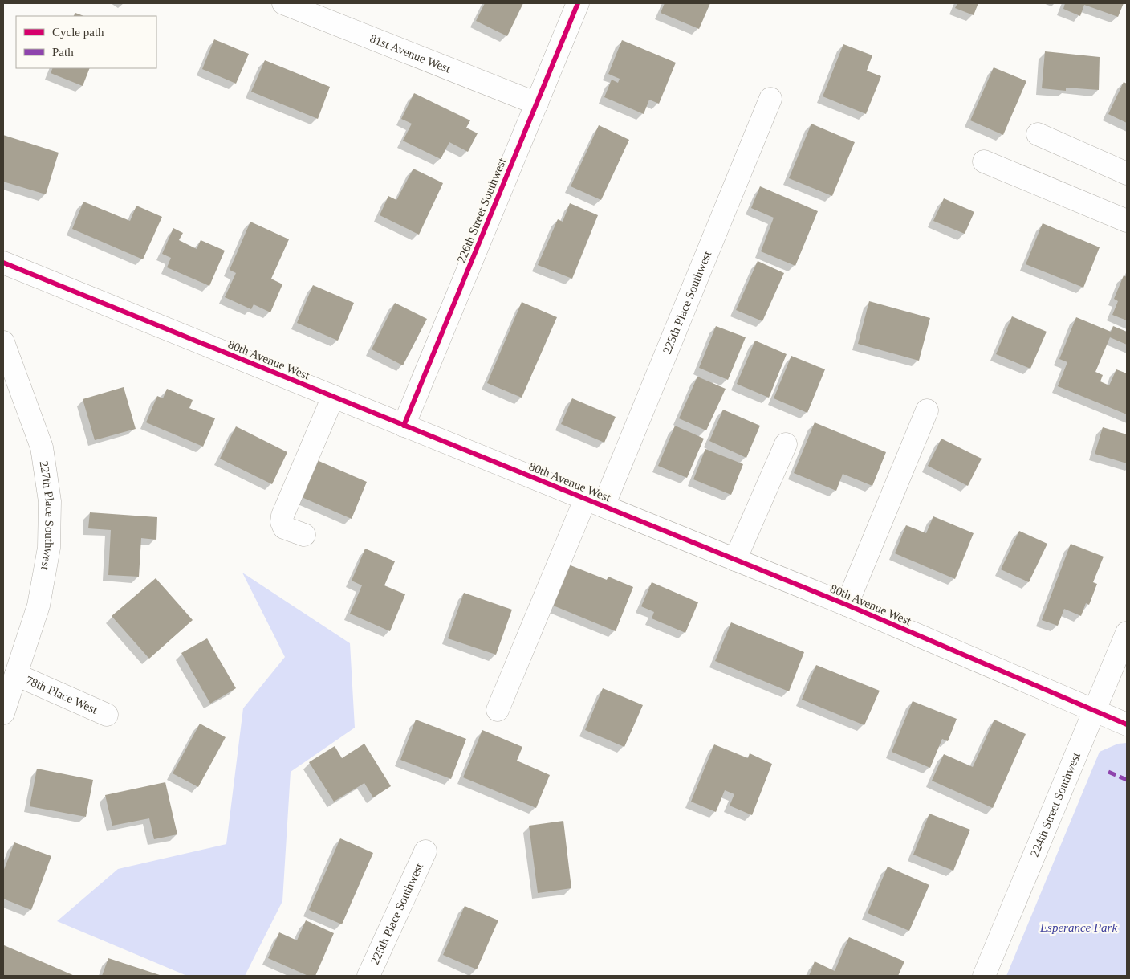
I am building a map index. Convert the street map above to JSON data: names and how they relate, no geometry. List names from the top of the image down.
{
  "streets": {
    "street": [
      "81st Avenue West",
      "226th Street Southwest",
      "225th Place Southwest",
      "80th Avenue West",
      "227th Place Southwest",
      "78th Place West",
      "224th Street Southwest"
    ]
  },
  "crossings": [
    ["81st Avenue West", "226th Street Southwest"],
    ["226th Street Southwest", "80th Avenue West"],
    ["225th Place Southwest", "80th Avenue West"],
    ["80th Avenue West", "224th Street Southwest"],
    ["227th Place Southwest", "78th Place West"]
  ],
  "parks": ["Esperance Park"],
  "legend": ["Cycle path", "Path"]
}
